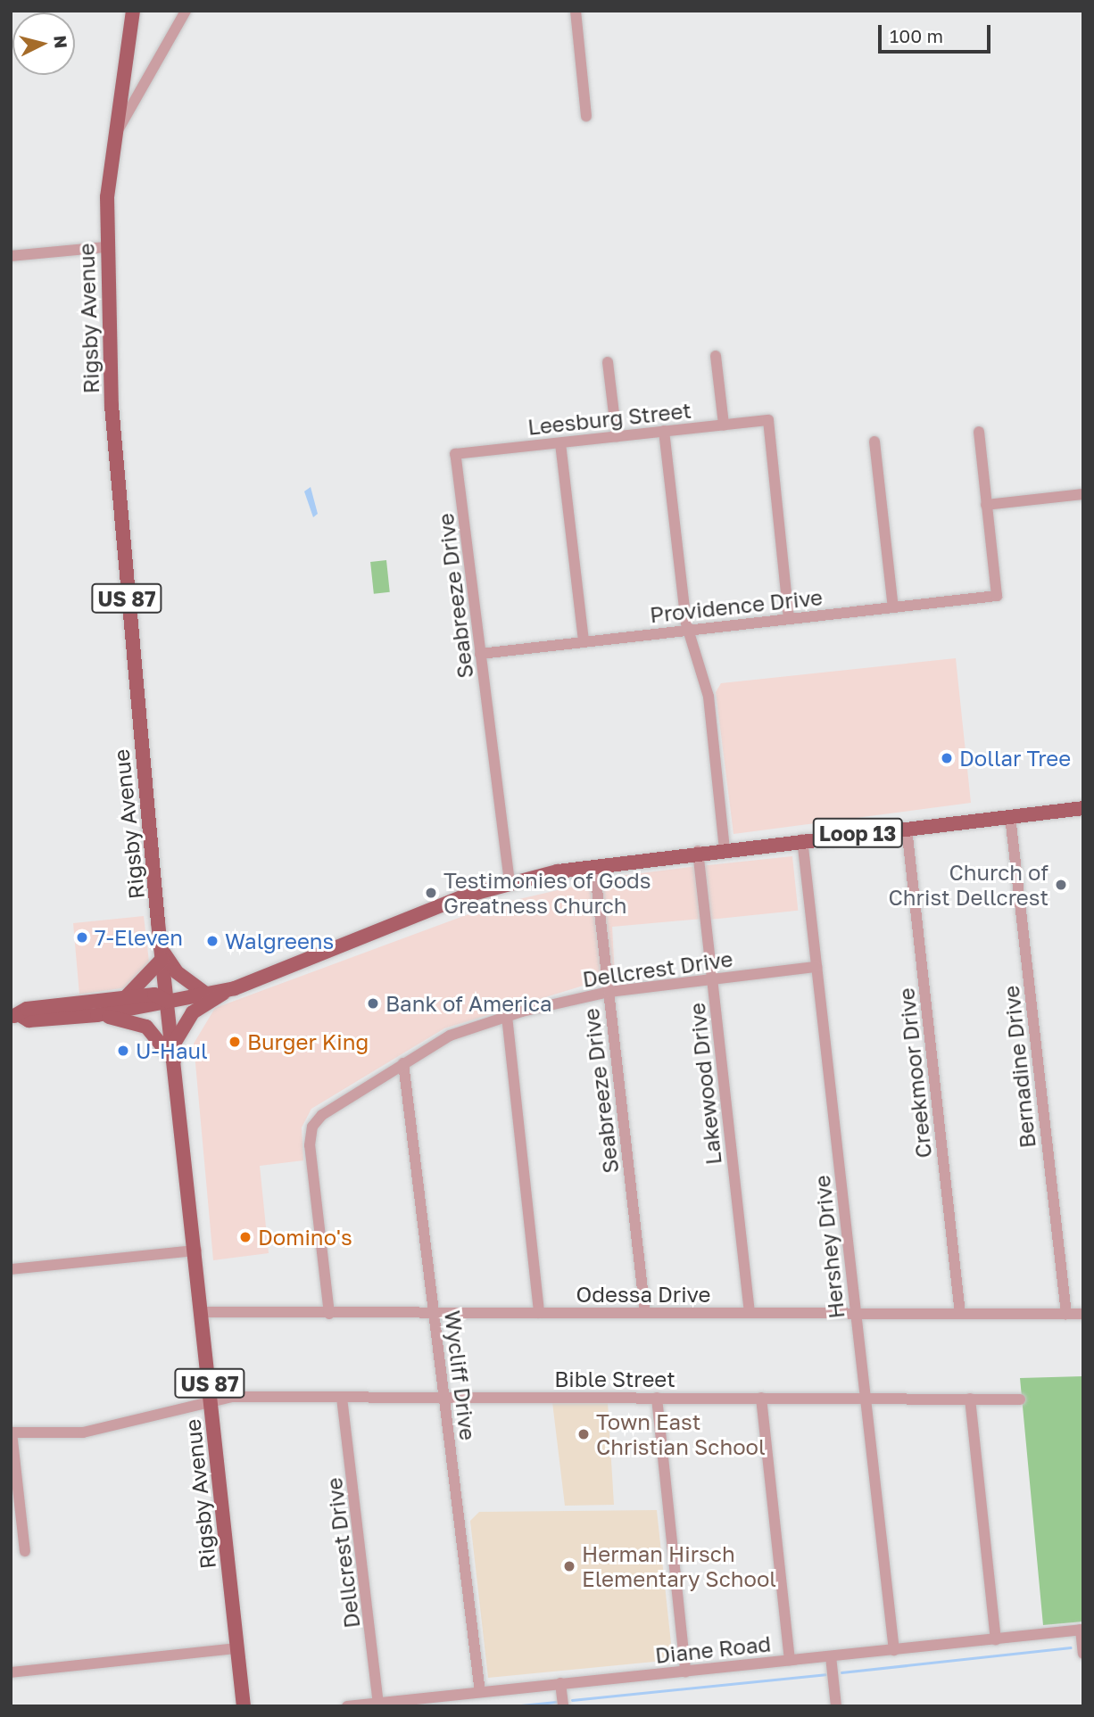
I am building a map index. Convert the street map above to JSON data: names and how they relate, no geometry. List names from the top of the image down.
{
  "streets": {
    "main road": ["Rigsby Avenue", "US 87", "Loop 13"],
    "street": [
      "Leesburg Street",
      "Seabreeze Drive",
      "Providence Drive",
      "Dellcrest Drive",
      "Bernadine Drive",
      "Creekmoor Drive",
      "Lakewood Drive",
      "Hershey Drive",
      "Odessa Drive",
      "Wycliff Drive",
      "Bible Street",
      "Diane Road"
    ]
  },
  "crossings": [
    ["Rigsby Avenue", "Loop 13"],
    ["Rigsby Avenue", "Odessa Drive"],
    ["Rigsby Avenue", "Bible Street"],
    ["Leesburg Street", "Seabreeze Drive"],
    ["Leesburg Street", "Providence Drive"],
    ["Seabreeze Drive", "Providence Drive"],
    ["Seabreeze Drive", "Loop 13"],
    ["Seabreeze Drive", "Dellcrest Drive"],
    ["Seabreeze Drive", "Odessa Drive"],
    ["Loop 13", "Bernadine Drive"],
    ["Loop 13", "Creekmoor Drive"],
    ["Loop 13", "Lakewood Drive"],
    ["Loop 13", "Hershey Drive"],
    ["Dellcrest Drive", "Lakewood Drive"],
    ["Dellcrest Drive", "Hershey Drive"],
    ["Dellcrest Drive", "Odessa Drive"],
    ["Dellcrest Drive", "Wycliff Drive"],
    ["Dellcrest Drive", "Bible Street"],
    ["Dellcrest Drive", "Diane Road"],
    ["Bernadine Drive", "Odessa Drive"],
    ["Creekmoor Drive", "Odessa Drive"],
    ["Lakewood Drive", "Odessa Drive"],
    ["Hershey Drive", "Odessa Drive"],
    ["Hershey Drive", "Bible Street"],
    ["Hershey Drive", "Diane Road"],
    ["Odessa Drive", "Wycliff Drive"],
    ["Wycliff Drive", "Bible Street"],
    ["Wycliff Drive", "Diane Road"]
  ],
  "places": [
    "Dollar Tree",
    "Church of Christ Dellcrest",
    "Testimonies of Gods Greatness Church",
    "7-Eleven",
    "Walgreens",
    "Bank of America",
    "Burger King",
    "U-Haul",
    "Domino's",
    "Town East Christian School",
    "Herman Hirsch Elementary School"
  ],
  "scale_bar": "100 m",
  "north": "right"
}
